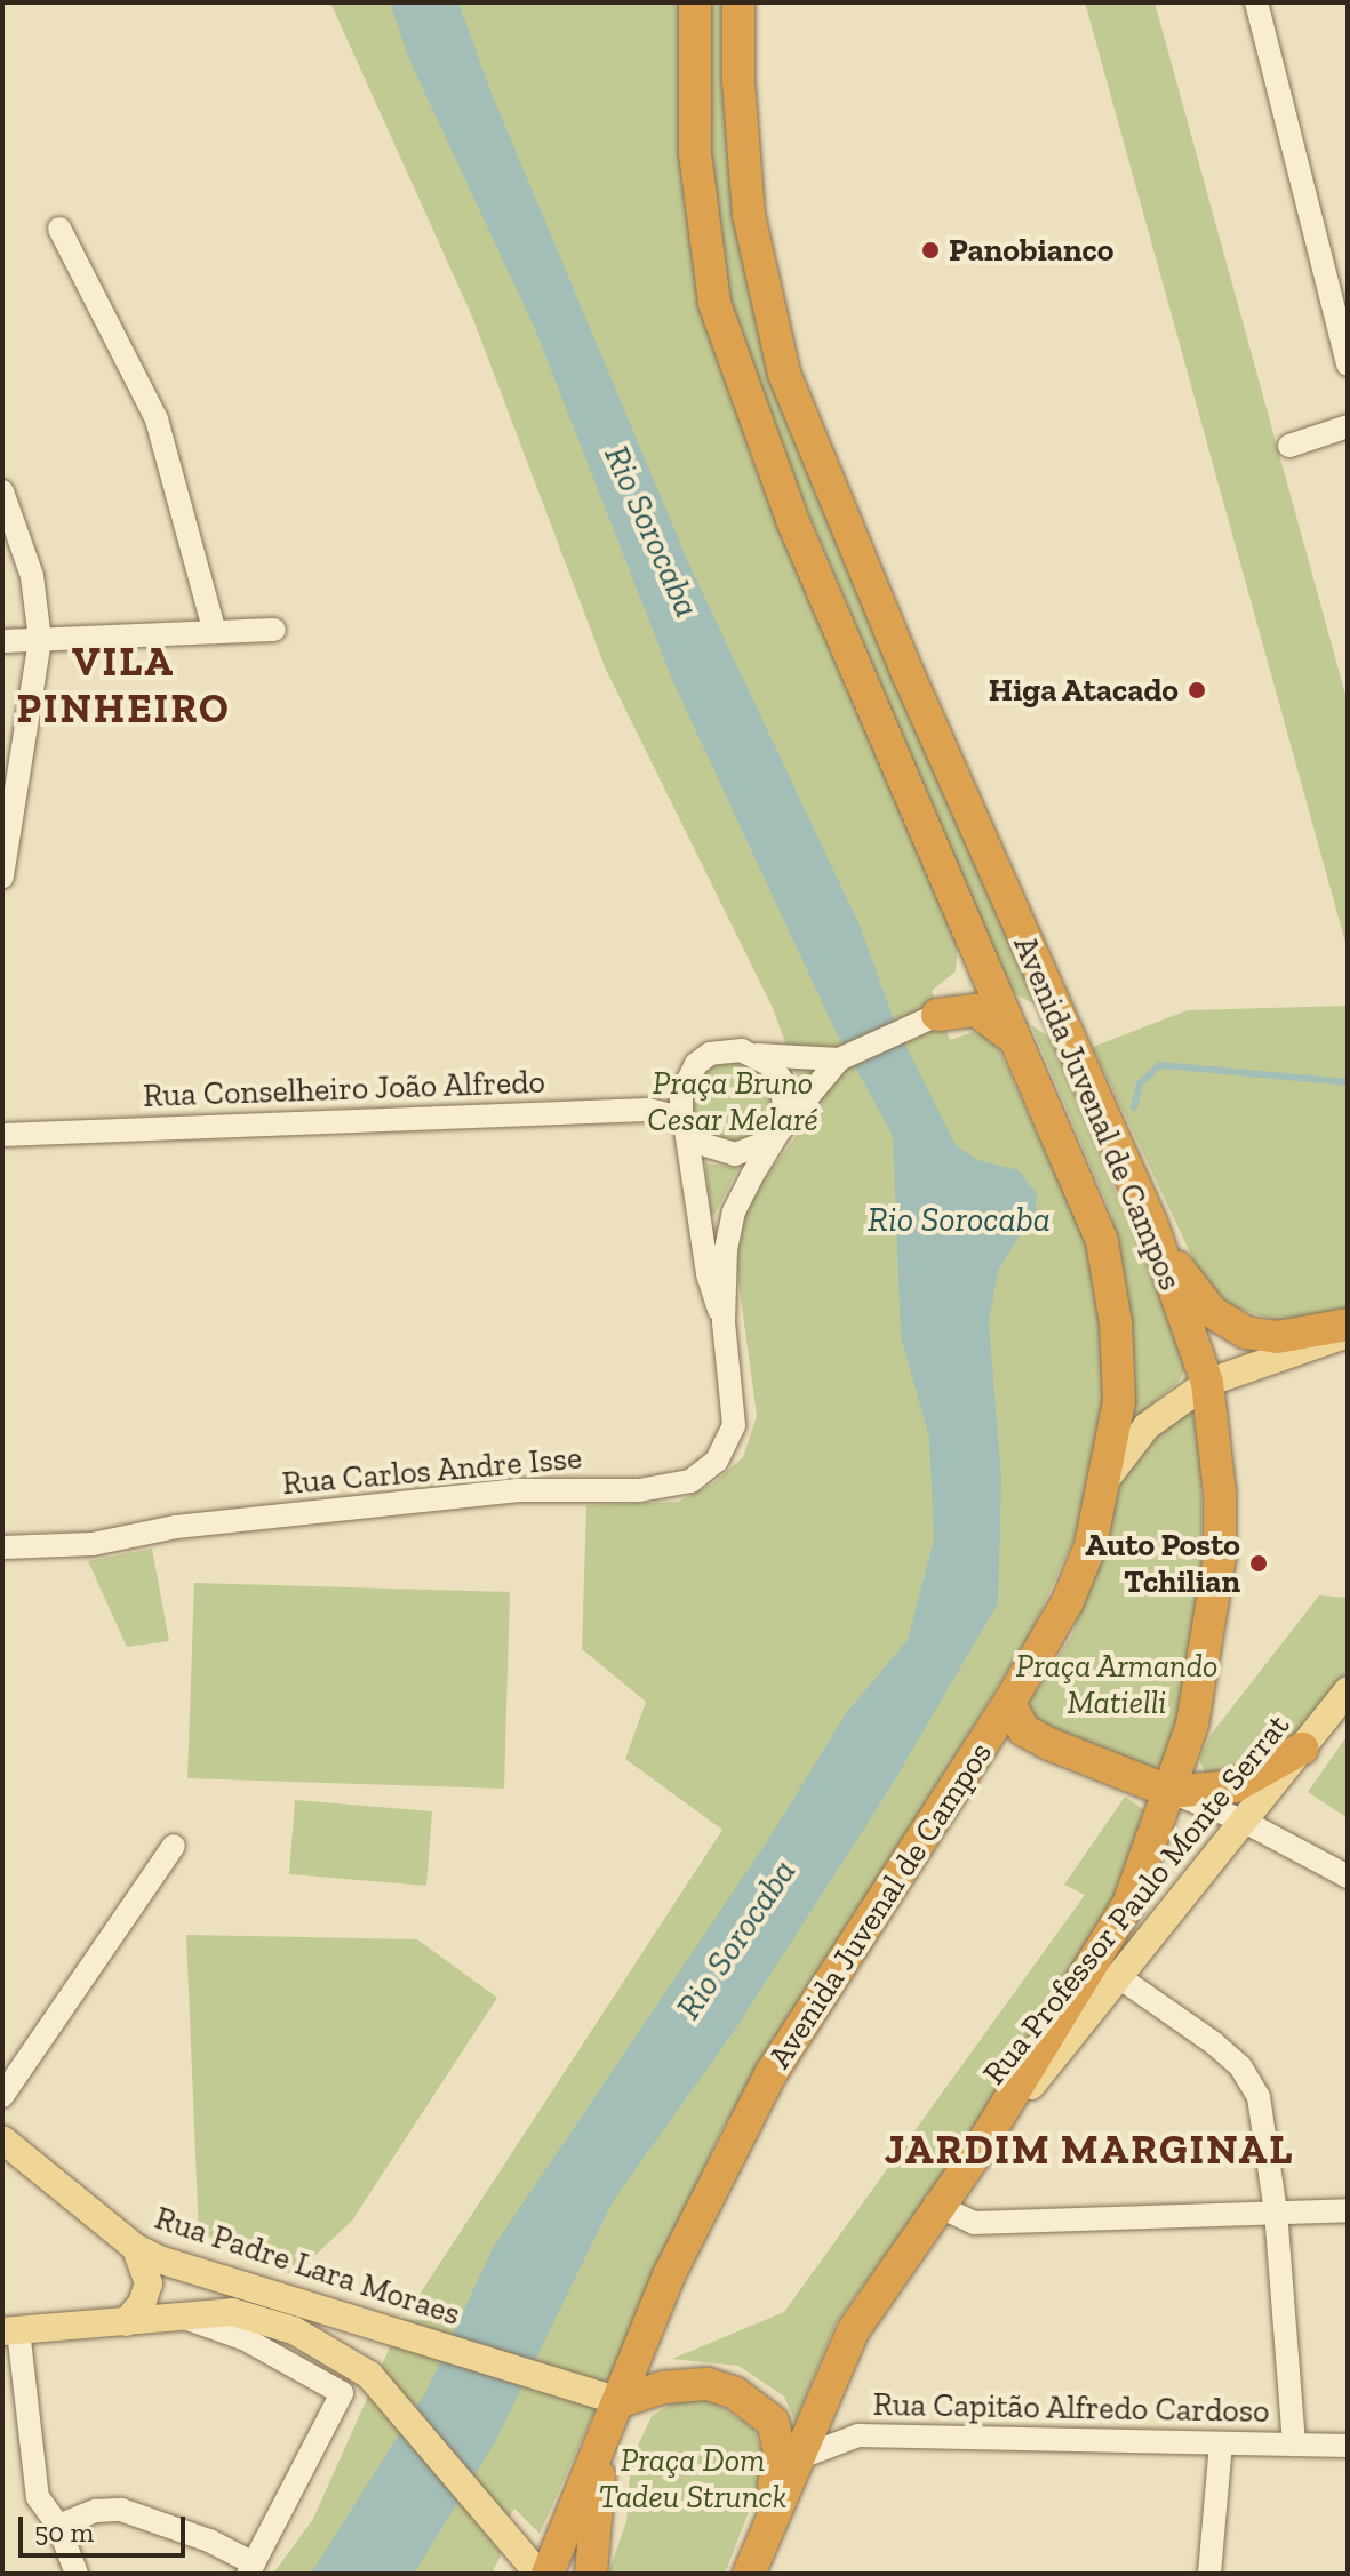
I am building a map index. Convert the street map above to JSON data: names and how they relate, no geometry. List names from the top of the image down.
{
  "streets": {
    "highway": ["Avenida Juvenal de Campos"],
    "main road": ["Rua Professor Paulo Monte Serrat", "Rua Padre Lara Moraes"],
    "street": ["Rua Conselheiro João Alfredo", "Rua Carlos Andre Isse", "Rua Capitão Alfredo Cardoso"]
  },
  "crossings": [
    ["Rua Conselheiro João Alfredo", "Rua Carlos Andre Isse"],
    ["Avenida Juvenal de Campos", "Rua Professor Paulo Monte Serrat"],
    ["Avenida Juvenal de Campos", "Rua Padre Lara Moraes"],
    ["Avenida Juvenal de Campos", "Rua Capitão Alfredo Cardoso"]
  ],
  "districts": ["VILA PINHEIRO", "JARDIM MARGINAL"],
  "water": ["Rio Sorocaba"],
  "parks": ["Praça Bruno Cesar Melaré", "Praça Armando Matielli", "Praça Dom Tadeu Strunck"],
  "places": ["Panobianco", "Higa Atacado", "Auto Posto Tchilian"],
  "scale_bar": "50 m"
}
